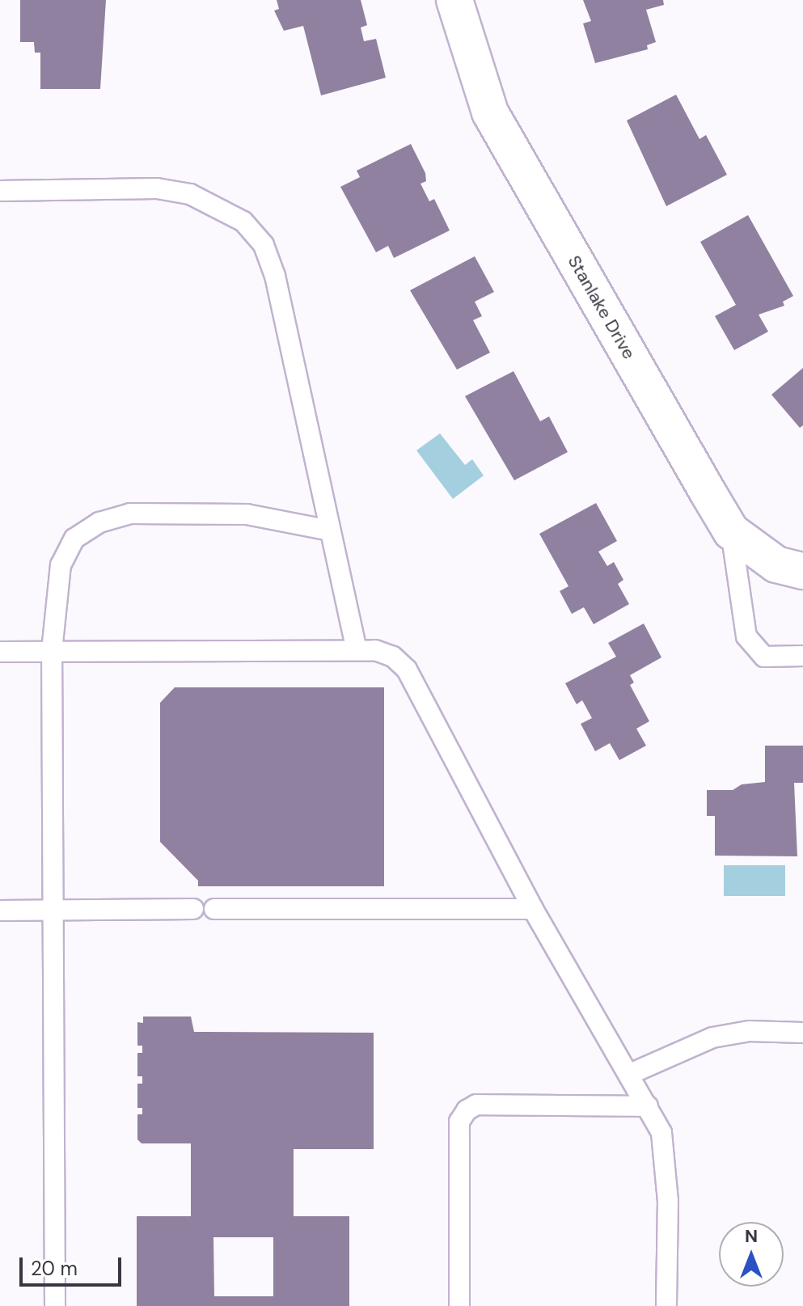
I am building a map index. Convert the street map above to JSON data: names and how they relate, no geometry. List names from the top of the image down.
{
  "streets": {
    "street": ["Stanlake Drive"]
  },
  "scale_bar": "20 m",
  "north": "top"
}
